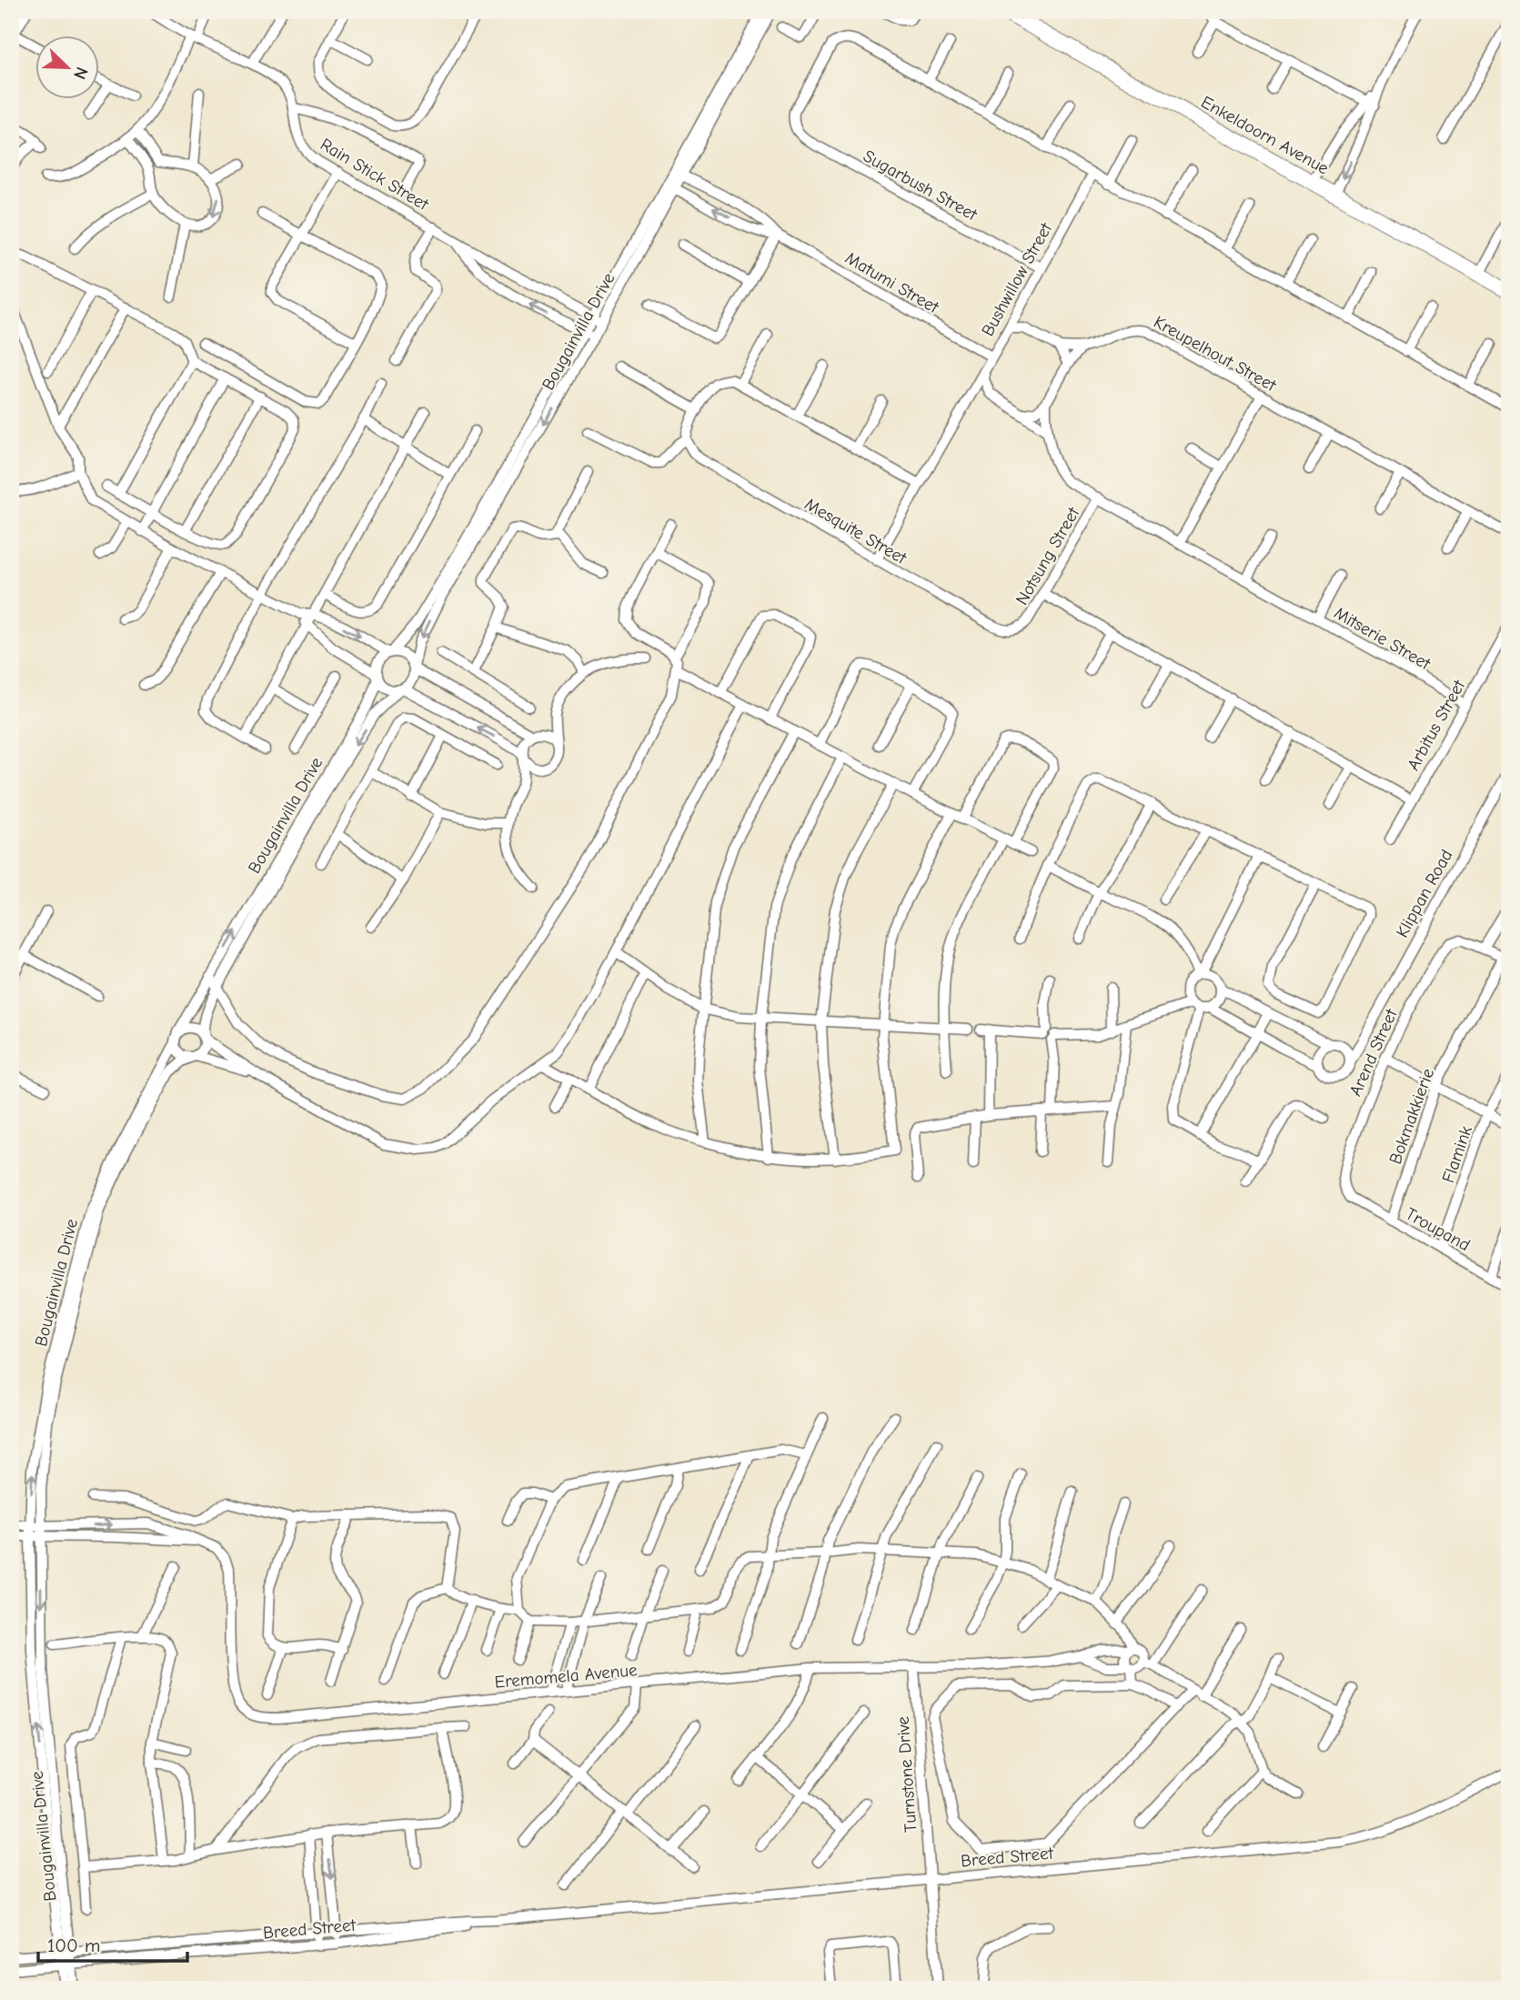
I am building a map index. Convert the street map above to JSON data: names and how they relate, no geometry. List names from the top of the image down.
{
  "streets": {
    "street": [
      "Enkeldoorn Avenue",
      "Rain Stick Street",
      "Sugarbush Street",
      "Bushwillow Street",
      "Matumi Street",
      "Bougainvilla Drive",
      "Kreupelhout Street",
      "Mesquite Street",
      "Notsung Street",
      "Mitserie Street",
      "Arbitus Street",
      "Klippan Road",
      "Arend Street",
      "Bokmakkierie",
      "Flamink",
      "Troupand",
      "Eremomela Avenue",
      "Turnstone Drive",
      "Breed Street"
    ]
  },
  "crossings": [
    ["Rain Stick Street", "Bougainvilla Drive"],
    ["Sugarbush Street", "Bushwillow Street"],
    ["Bushwillow Street", "Matumi Street"],
    ["Bushwillow Street", "Kreupelhout Street"],
    ["Bushwillow Street", "Mesquite Street"],
    ["Matumi Street", "Bougainvilla Drive"],
    ["Matumi Street", "Kreupelhout Street"],
    ["Bougainvilla Drive", "Eremomela Avenue"],
    ["Bougainvilla Drive", "Breed Street"],
    ["Kreupelhout Street", "Notsung Street"],
    ["Kreupelhout Street", "Mitserie Street"],
    ["Mesquite Street", "Notsung Street"],
    ["Notsung Street", "Mitserie Street"],
    ["Mitserie Street", "Arbitus Street"],
    ["Arend Street", "Troupand"],
    ["Bokmakkierie", "Troupand"],
    ["Flamink", "Troupand"],
    ["Eremomela Avenue", "Turnstone Drive"],
    ["Turnstone Drive", "Breed Street"]
  ],
  "scale_bar": "100 m",
  "north": "bottom right"
}
